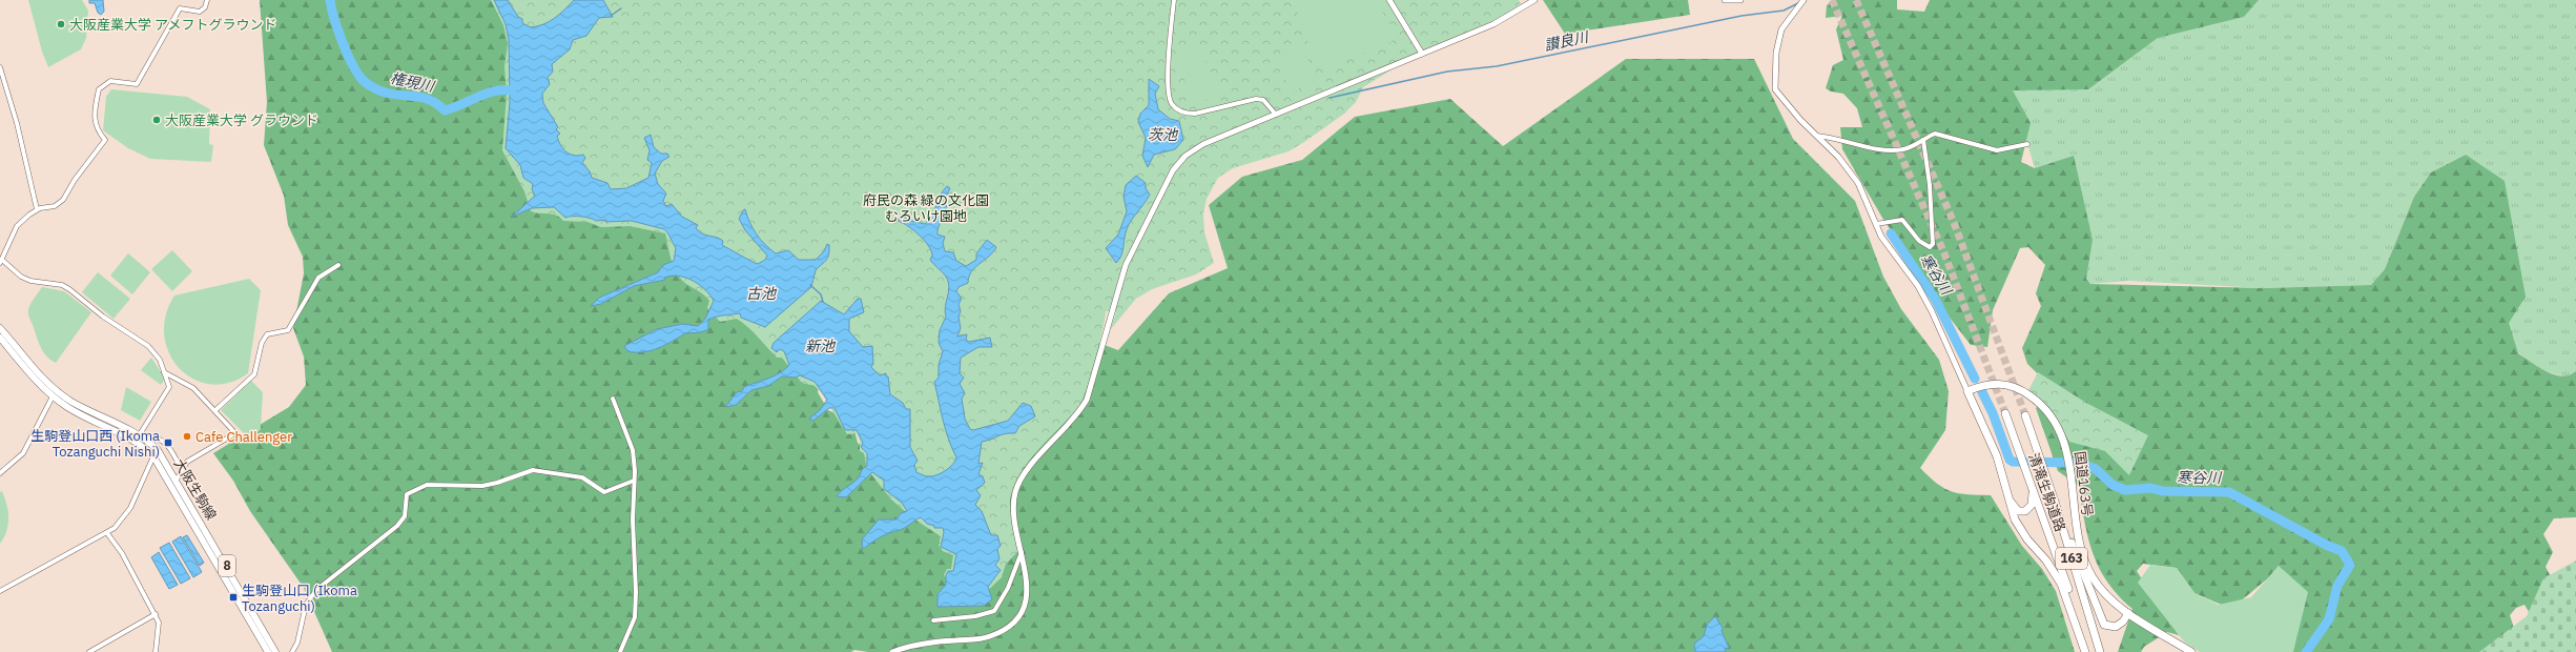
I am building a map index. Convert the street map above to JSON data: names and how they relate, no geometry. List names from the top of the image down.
{
  "streets": {
    "highway": ["国道163号", "清滝生駒道路", "163"],
    "main road": ["大阪生駒線", "8"]
  },
  "crossings": [
    ["国道163号", "163"],
    ["清滝生駒道路", "163"]
  ],
  "water": [
    "讃良川",
    "権現川",
    "茨池",
    "寒谷川",
    "古池",
    "新池"
  ],
  "parks": ["府民の森 緑の文化園 むろいけ園地"],
  "places": {
    "other": ["大阪産業大学 アメフトグラウンド", "大阪産業大学 グラウンド", "Cafe Challenger"],
    "transit": ["生駒登山口西 (Ikoma Tozanguchi Nishi)", "生駒登山口 (Ikoma Tozanguchi)"]
  }
}
